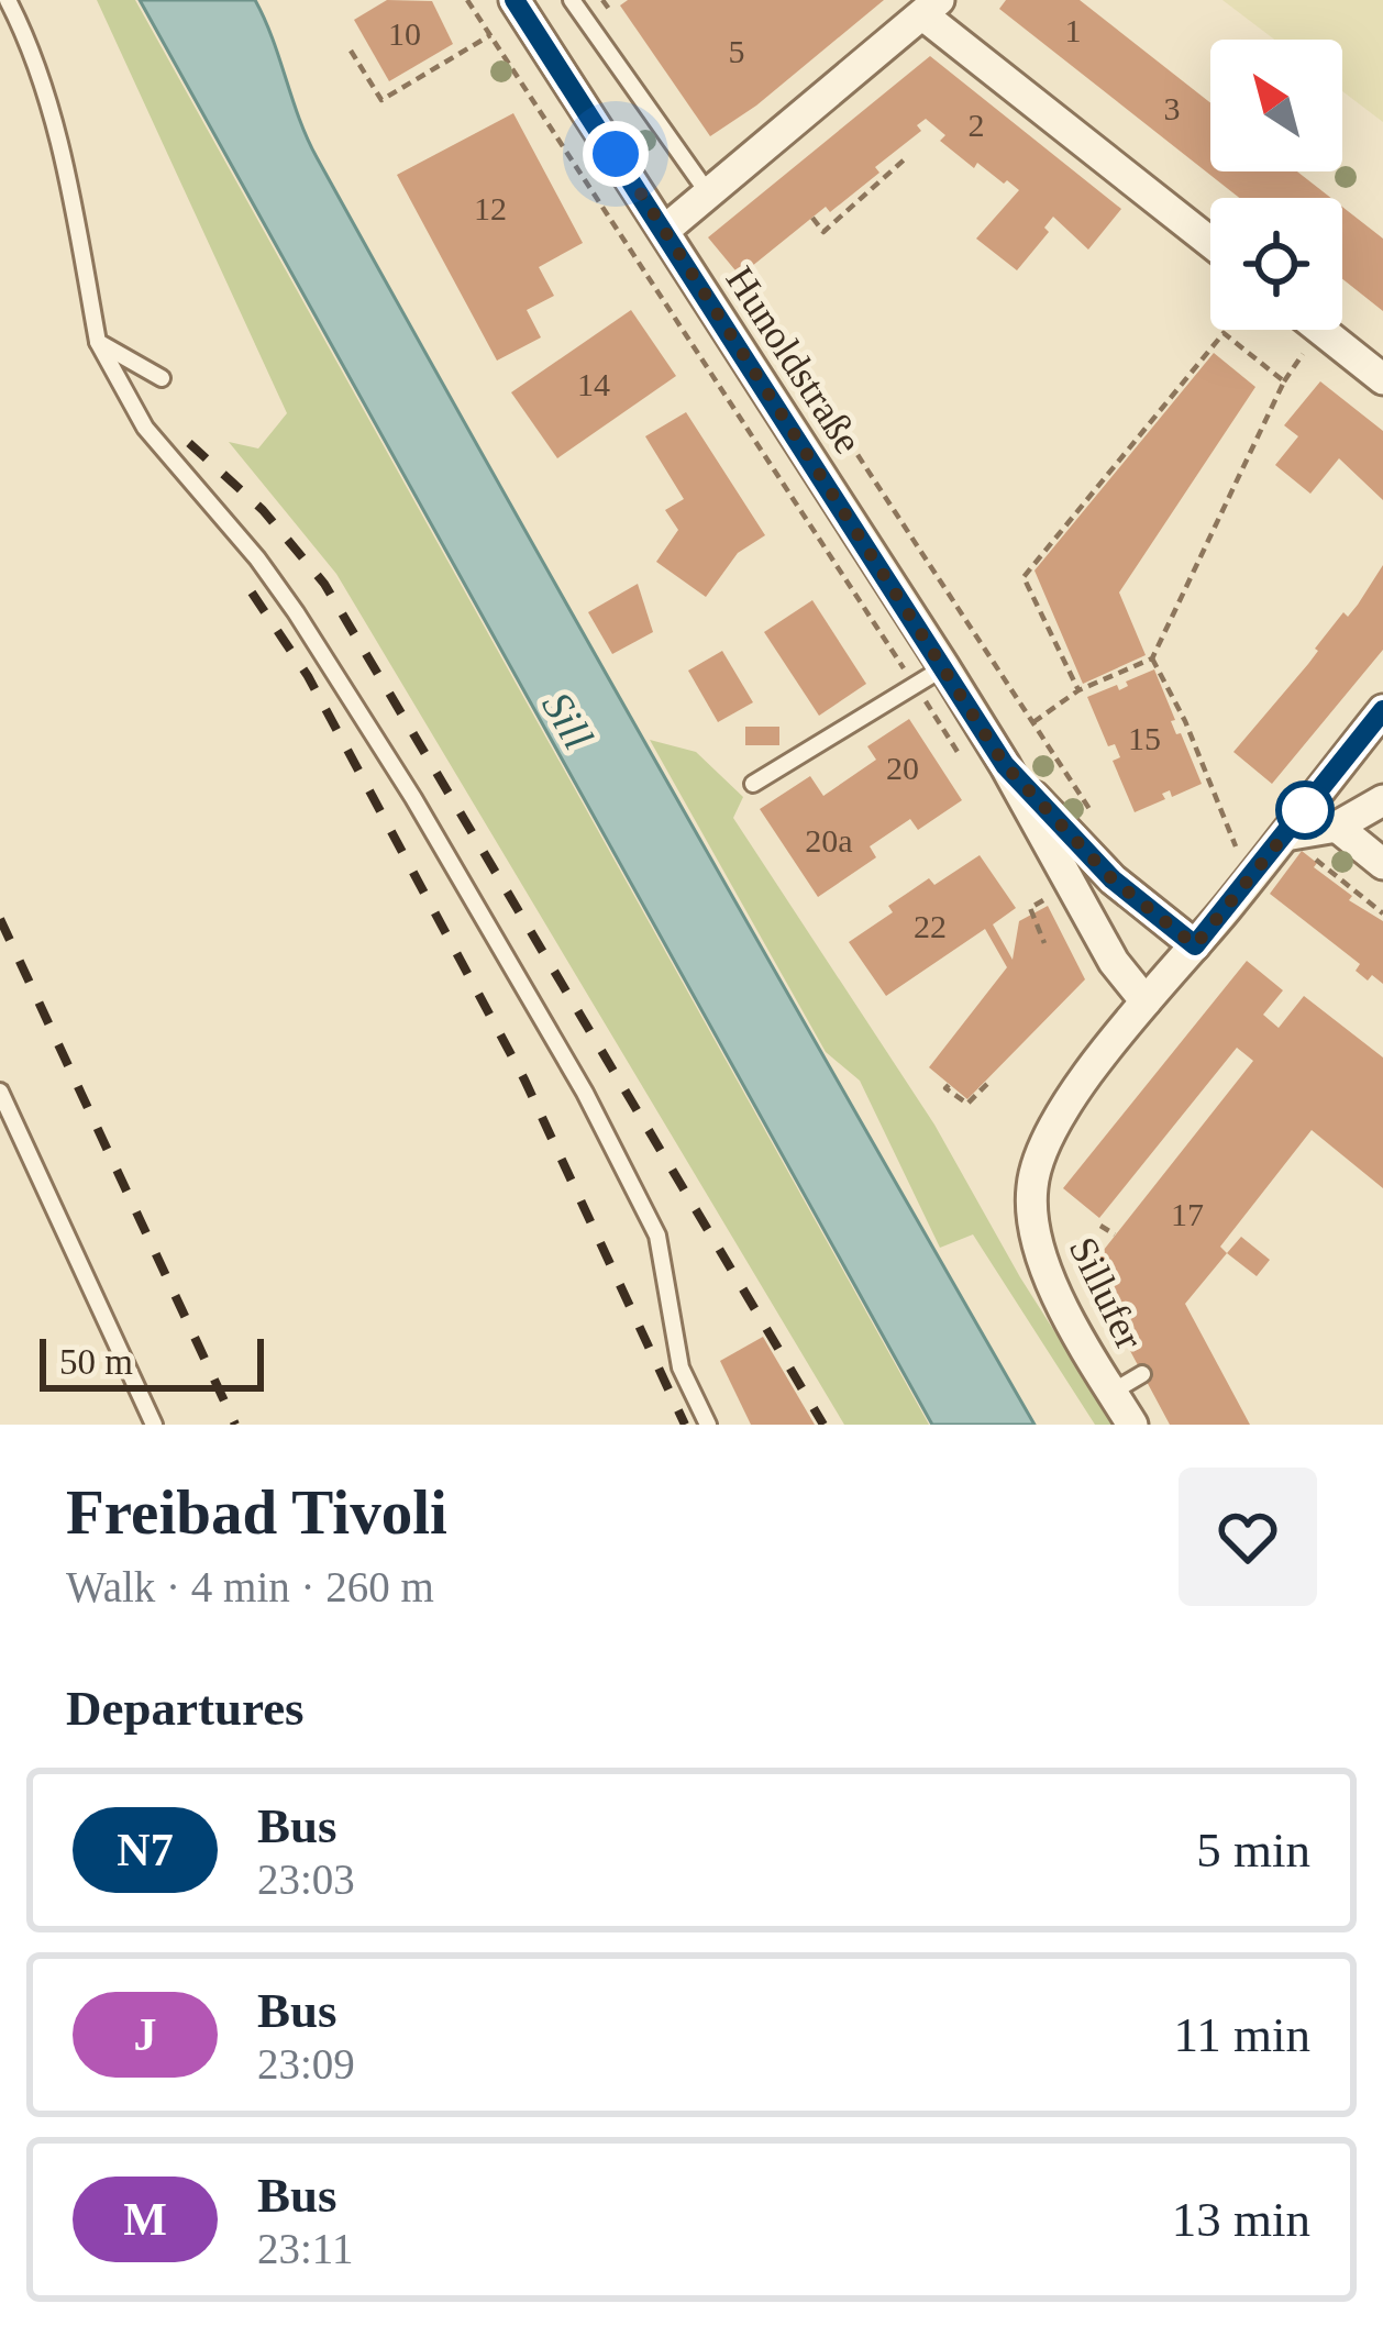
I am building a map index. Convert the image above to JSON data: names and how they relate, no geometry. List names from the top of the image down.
{
  "streets": {
    "street": ["Hunoldstraße", "Sillufer"]
  },
  "crossings": [
    ["Hunoldstraße", "Sillufer"]
  ],
  "water": ["Sill"],
  "lines": ["bus line N7"],
  "house_numbers": [
    "1",
    "10",
    "5",
    "3",
    "2",
    "12",
    "14",
    "15",
    "20",
    "20a",
    "22",
    "17"
  ],
  "scale_bar": "50 m",
  "north": "top left",
  "page": {
    "scale": "50 m",
    "heading": [
      ["Freibad Tivoli", "Walk · 4 min · 260 m"],
      "Departures"
    ],
    "list": [
      {
        "mark": "N7",
        "name": "Bus",
        "note": "23:03",
        "value": "5 min"
      },
      {
        "mark": "J",
        "name": "Bus",
        "note": "23:09",
        "value": "11 min"
      },
      {
        "mark": "M",
        "name": "Bus",
        "note": "23:11",
        "value": "13 min"
      }
    ]
  }
}
